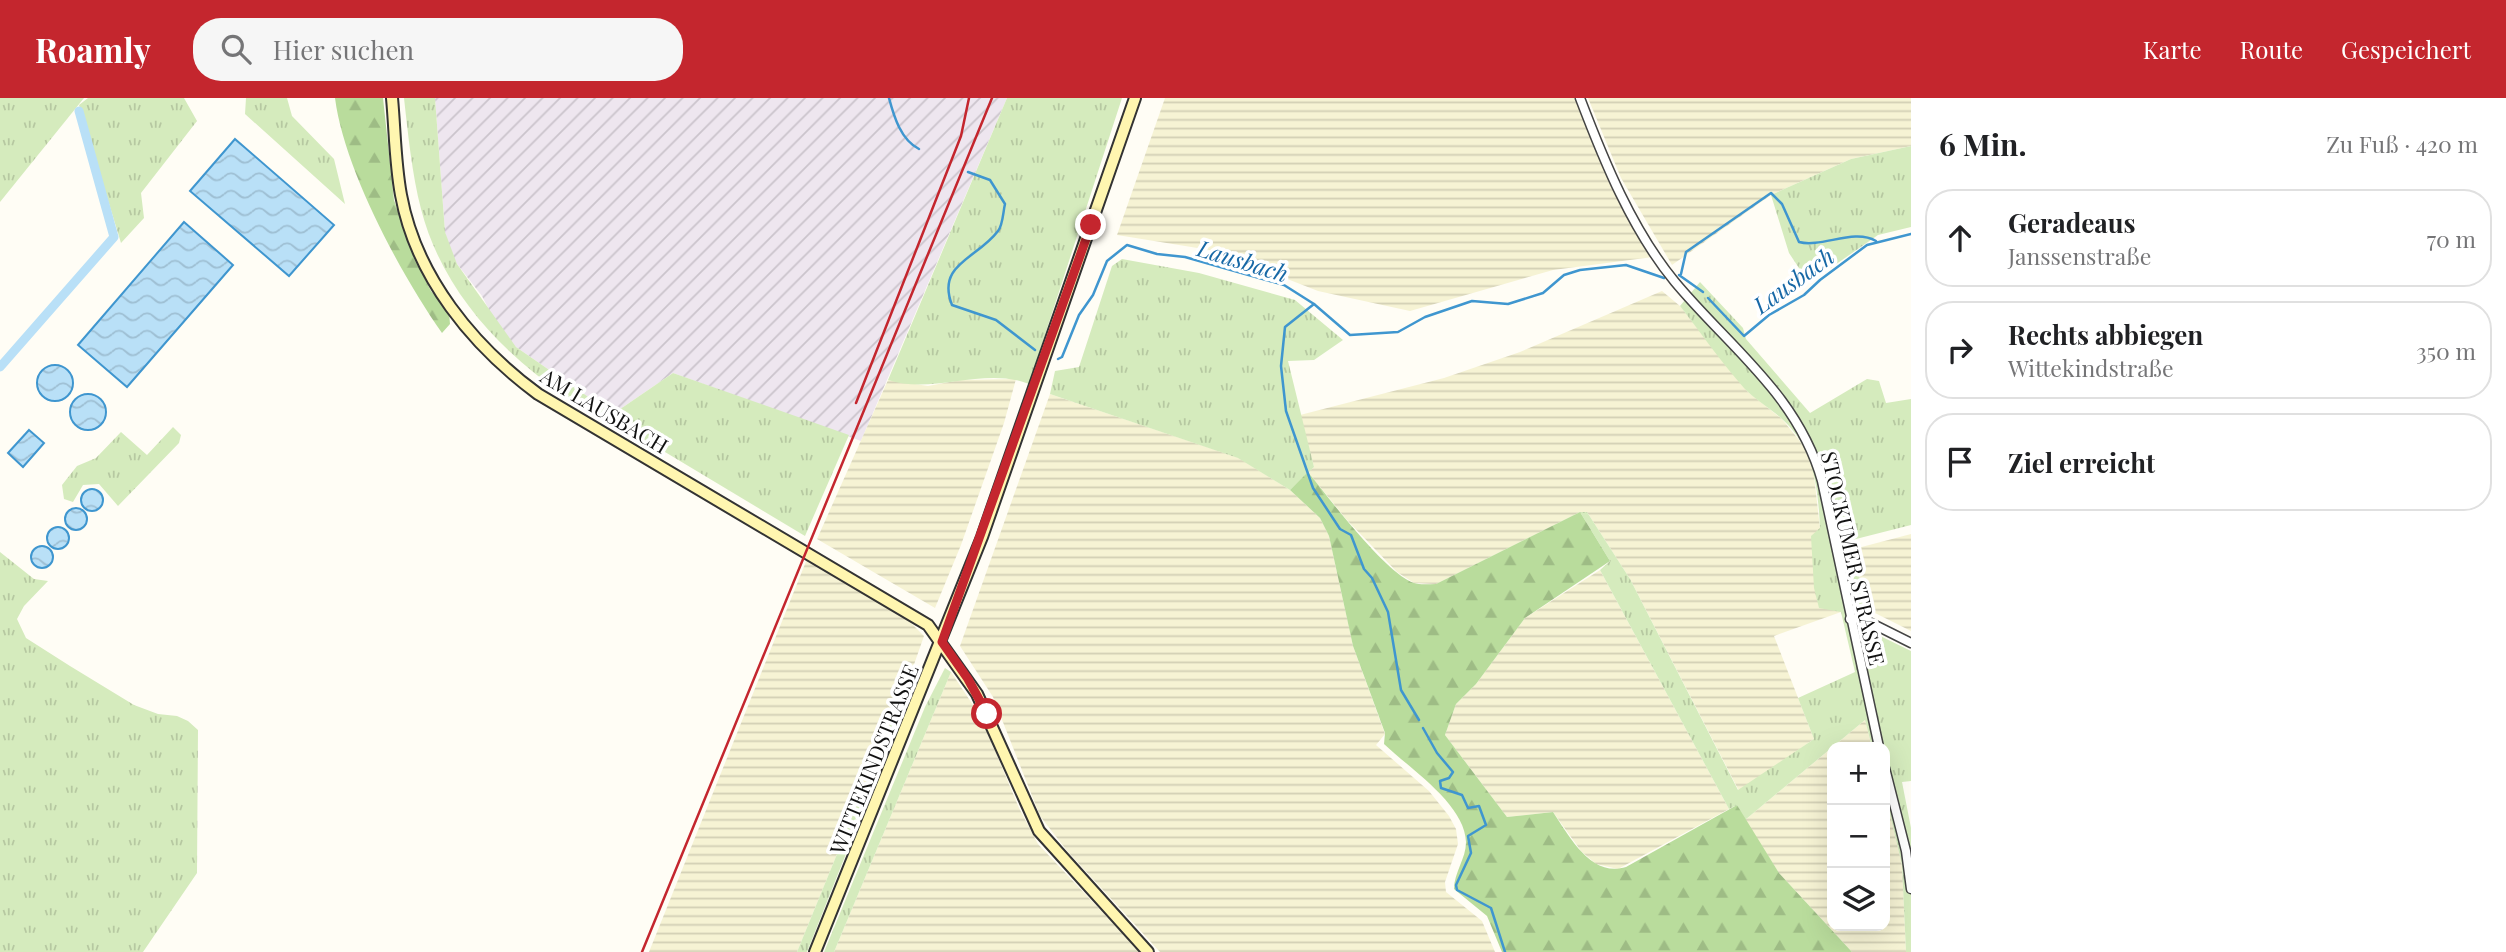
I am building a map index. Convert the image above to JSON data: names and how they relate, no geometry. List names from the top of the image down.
{
  "streets": {
    "main road": ["AM LAUSBACH", "WITTEKINDSTRASSE"],
    "street": ["STOCKUMER STRASSE"]
  },
  "crossings": [
    ["AM LAUSBACH", "WITTEKINDSTRASSE"]
  ],
  "water": ["Lausbach"],
  "page": {
    "header": "Roamly",
    "search": "Hier suchen",
    "nav": ["Karte", "Route", "Gespeichert"],
    "heading": ["6 Min.", "Zu Fuß · 420 m"],
    "list": [
      ["Geradeaus", "Janssenstraße", "70 m"],
      ["Rechts abbiegen", "Wittekindstraße", "350 m"],
      "Ziel erreicht"
    ],
    "map_buttons": ["+", "−"]
  }
}
